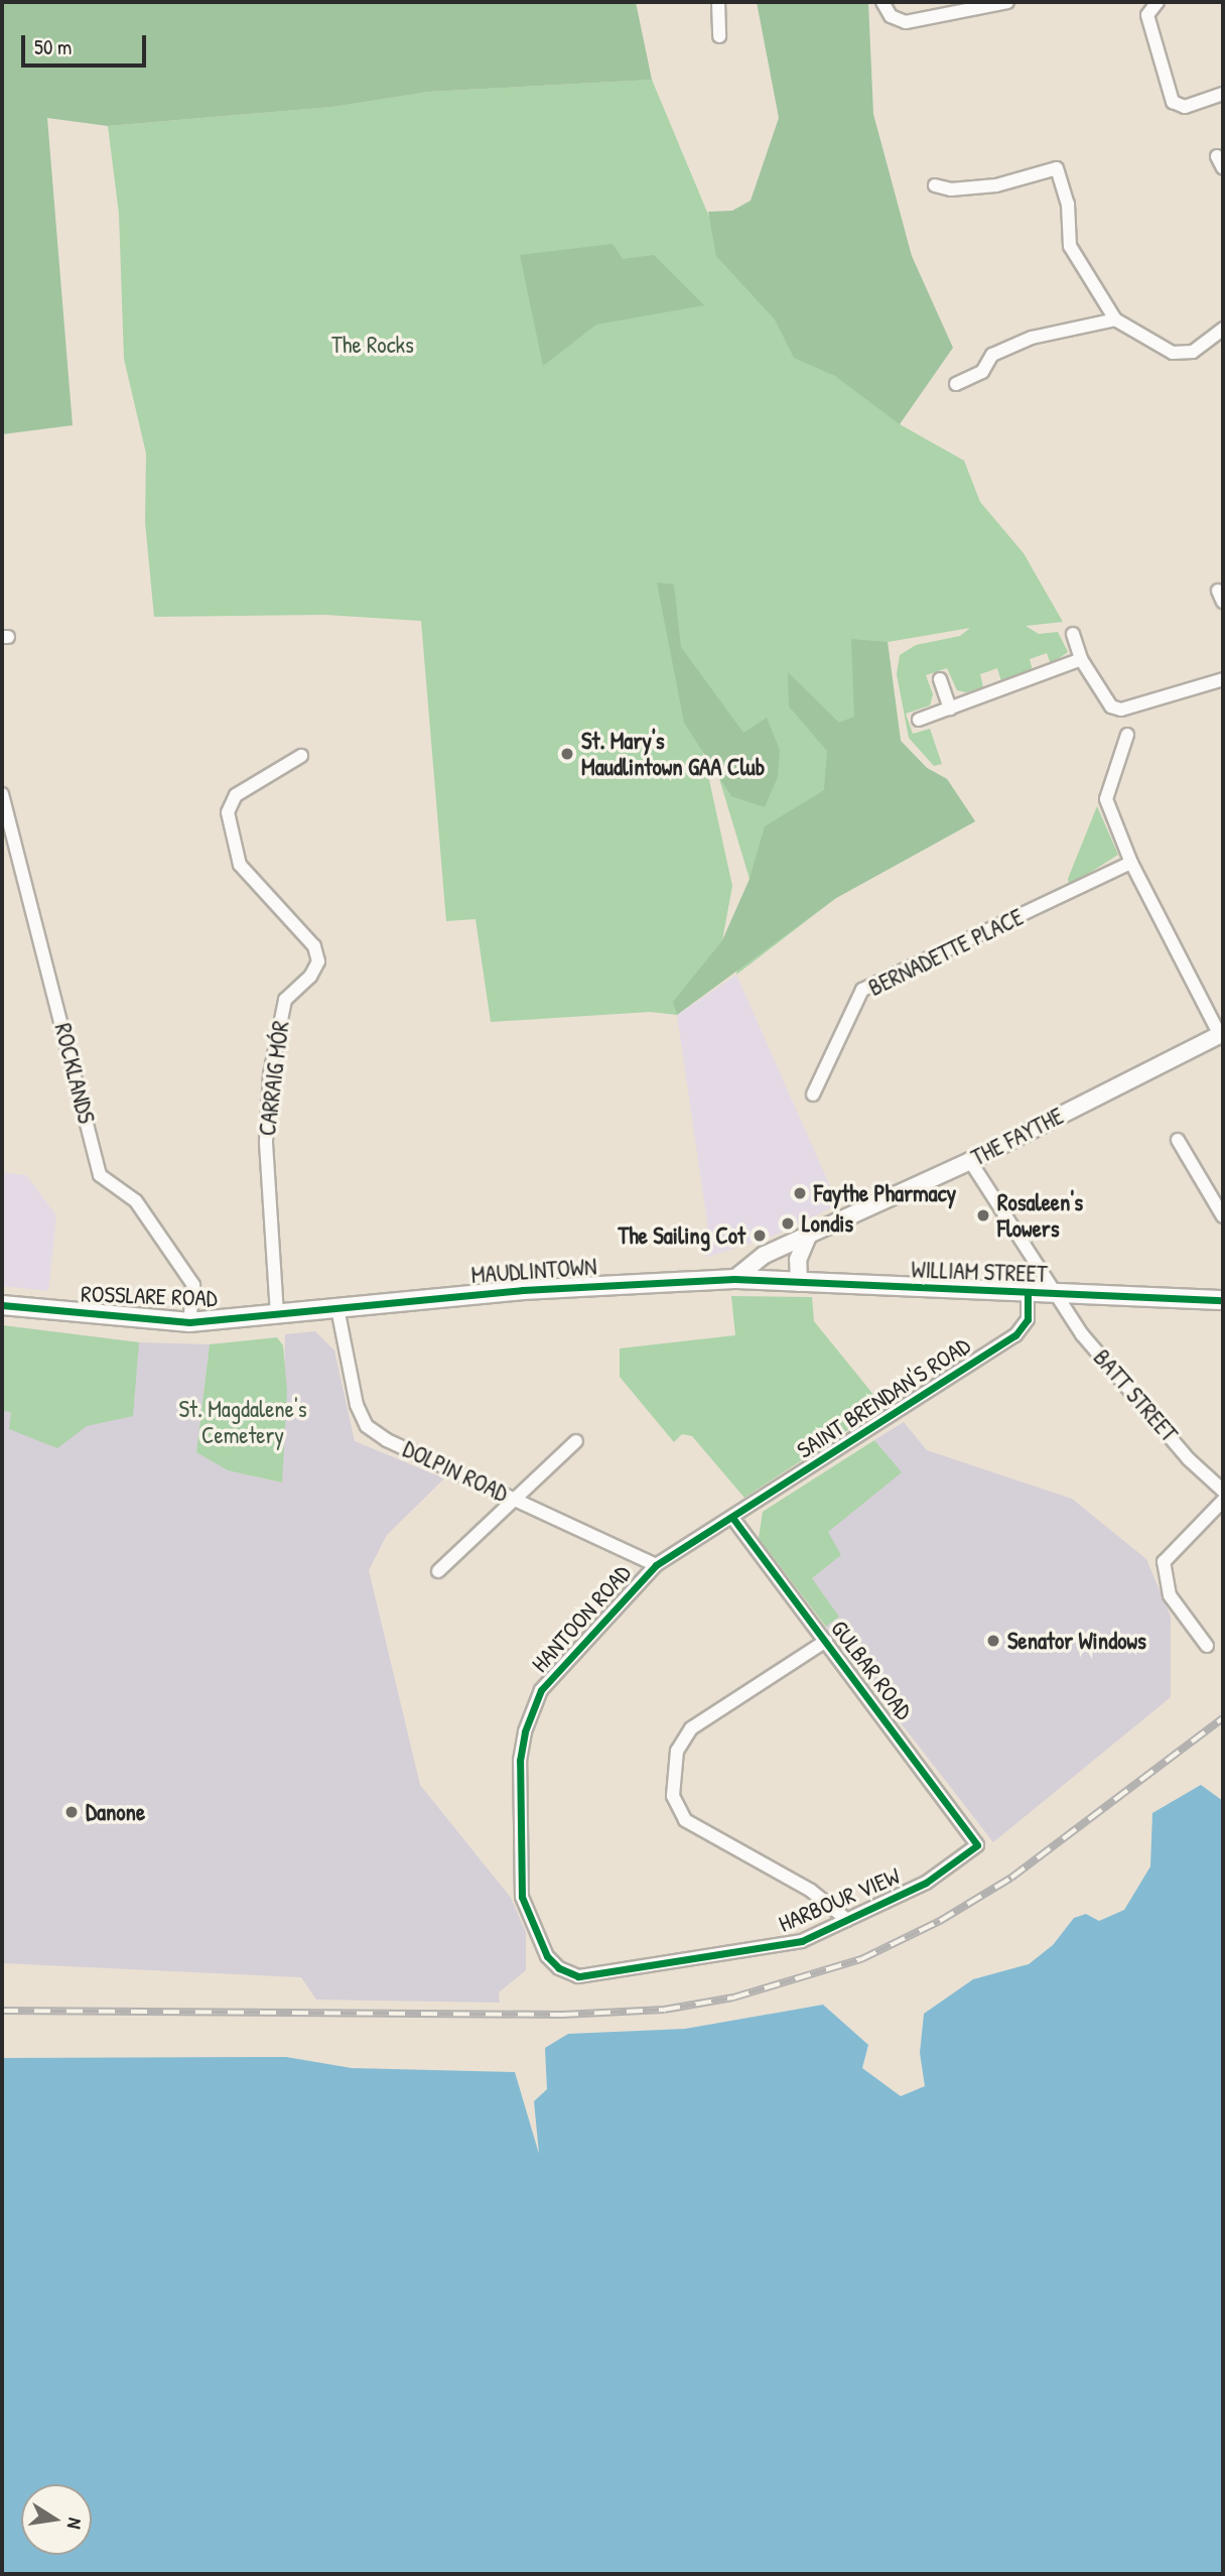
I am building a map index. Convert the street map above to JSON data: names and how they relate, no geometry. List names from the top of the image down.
{
  "streets": {
    "main road": ["MAUDLINTOWN", "WILLIAM STREET", "ROSSLARE ROAD"],
    "street": [
      "BERNADETTE PLACE",
      "ROCKLANDS",
      "CARRAIG MÓR",
      "THE FAYTHE",
      "BATT STREET",
      "SAINT BRENDAN'S ROAD",
      "DOLPIN ROAD",
      "HANTOON ROAD",
      "GULBAR ROAD",
      "HARBOUR VIEW"
    ]
  },
  "crossings": [
    ["ROCKLANDS", "ROSSLARE ROAD"],
    ["CARRAIG MÓR", "ROSSLARE ROAD"],
    ["THE FAYTHE", "MAUDLINTOWN"],
    ["THE FAYTHE", "WILLIAM STREET"],
    ["THE FAYTHE", "BATT STREET"],
    ["MAUDLINTOWN", "WILLIAM STREET"],
    ["MAUDLINTOWN", "ROSSLARE ROAD"],
    ["MAUDLINTOWN", "DOLPIN ROAD"],
    ["WILLIAM STREET", "BATT STREET"],
    ["WILLIAM STREET", "SAINT BRENDAN'S ROAD"],
    ["ROSSLARE ROAD", "DOLPIN ROAD"],
    ["SAINT BRENDAN'S ROAD", "HANTOON ROAD"],
    ["SAINT BRENDAN'S ROAD", "GULBAR ROAD"],
    ["DOLPIN ROAD", "HANTOON ROAD"],
    ["HANTOON ROAD", "GULBAR ROAD"],
    ["HANTOON ROAD", "HARBOUR VIEW"],
    ["GULBAR ROAD", "HARBOUR VIEW"]
  ],
  "parks": ["The Rocks", "St. Magdalene's Cemetery"],
  "places": [
    "St. Mary's Maudlintown GAA Club",
    "Faythe Pharmacy",
    "Rosaleen's Flowers",
    "Londis",
    "The Sailing Cot",
    "Senator Windows",
    "Danone"
  ],
  "scale_bar": "50 m",
  "north": "right"
}
